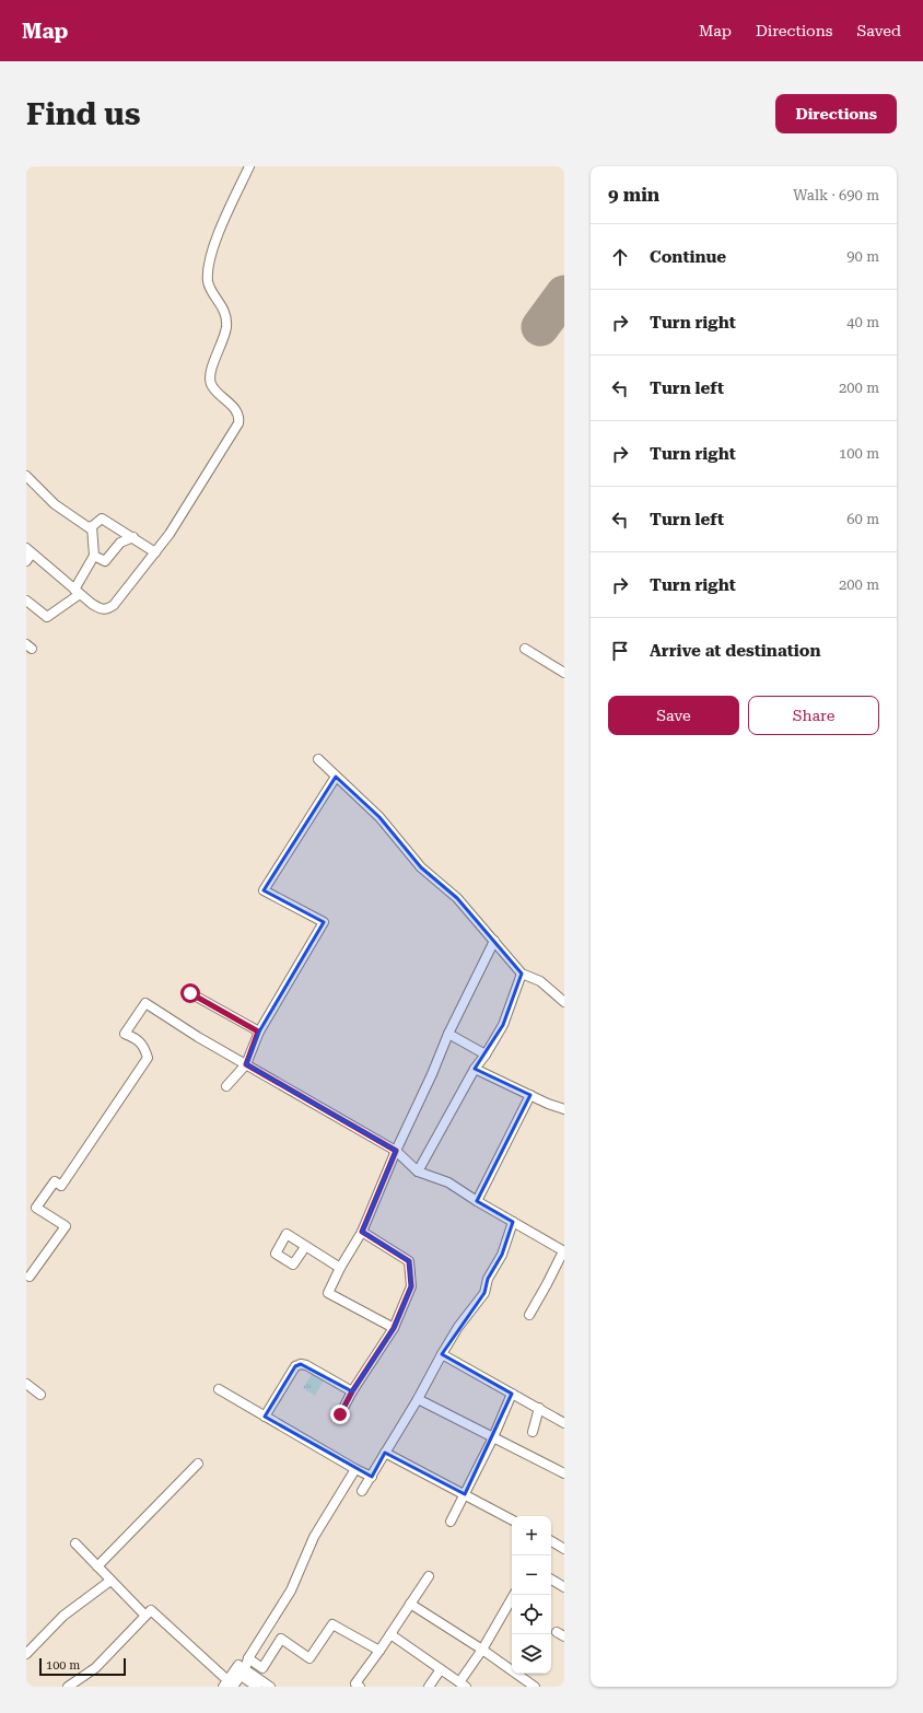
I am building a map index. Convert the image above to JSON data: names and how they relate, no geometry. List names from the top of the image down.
{
  "scale_bar": "100 m",
  "page": {
    "header": "Map",
    "nav": ["Map", "Directions", "Saved"],
    "buttons": [
      "Directions",
      ["Save", "Share"]
    ],
    "title": "Find us",
    "heading": ["9 min", "Walk · 690 m"],
    "list": [
      ["Continue", "90 m"],
      ["Turn right", "40 m"],
      ["Turn left", "200 m"],
      ["Turn right", "100 m"],
      ["Turn left", "60 m"],
      ["Turn right", "200 m"],
      "Arrive at destination"
    ],
    "map_buttons": ["+", "−"],
    "scale": "100 m"
  }
}
